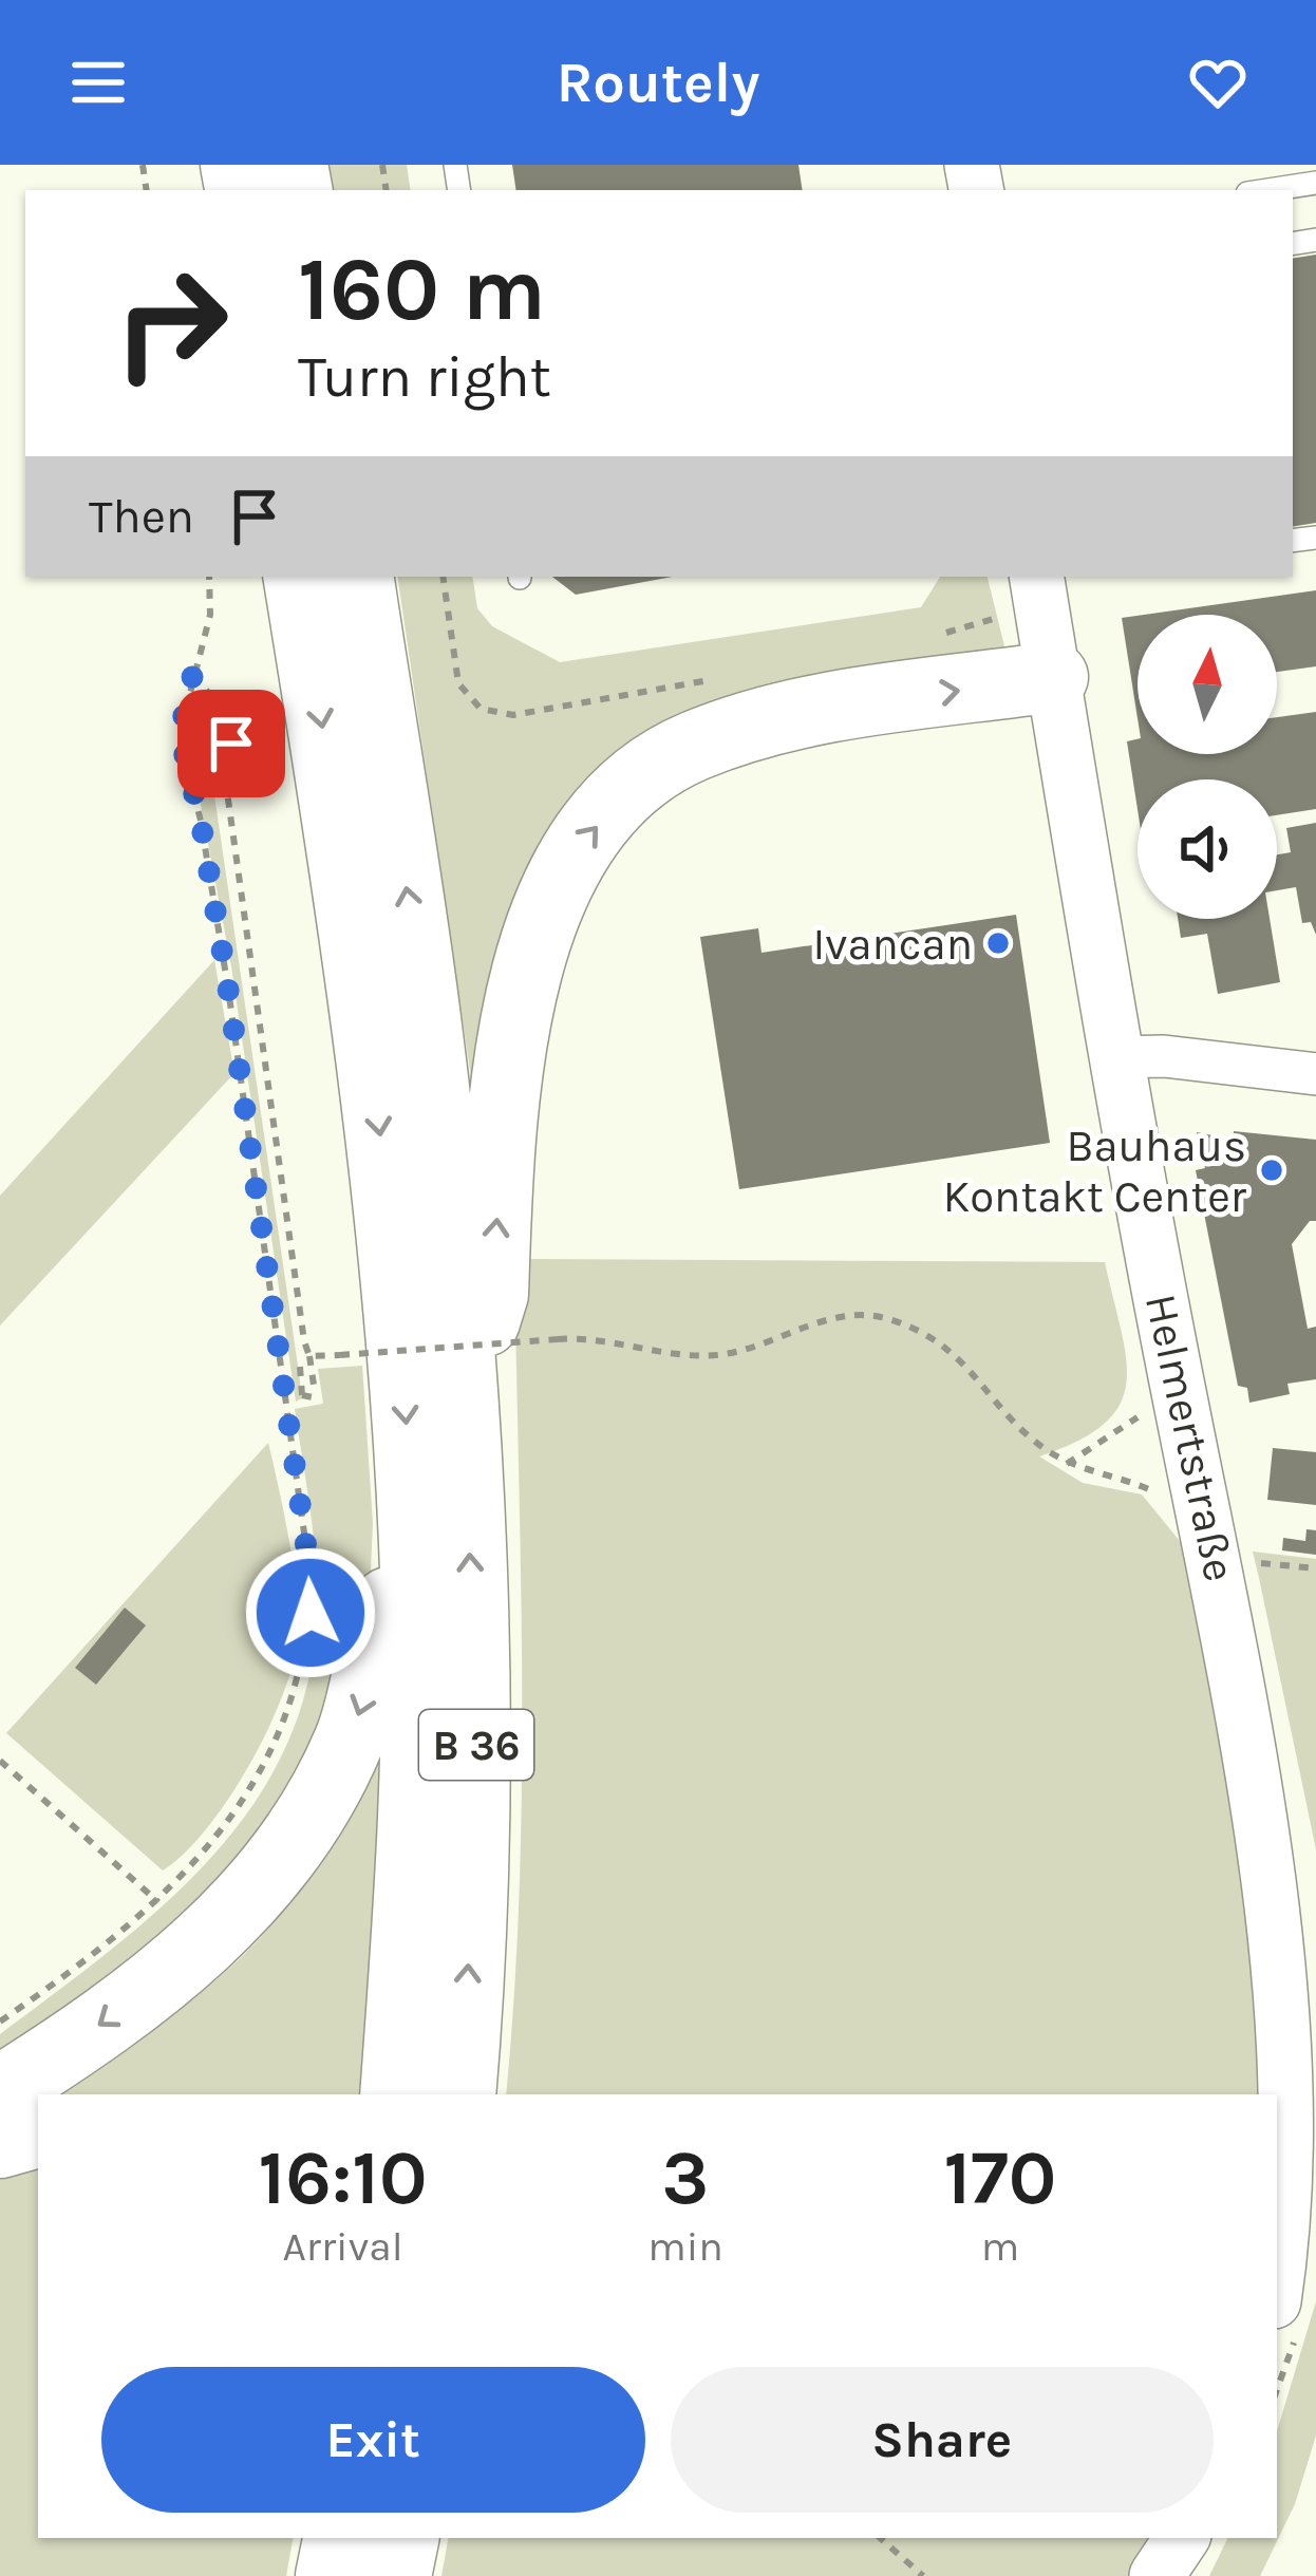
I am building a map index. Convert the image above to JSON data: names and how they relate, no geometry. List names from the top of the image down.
{
  "streets": {
    "highway": ["B 36"],
    "street": ["Helmertstraße"]
  },
  "places": ["Ivancan", "Bauhaus Kontakt Center"],
  "north": "top",
  "page": {
    "header": "Routely",
    "turn": ["160 m", "Turn right"],
    "then": "Then",
    "eta": [
      "16:10",
      "Arrival",
      "3",
      "min",
      "170",
      "m"
    ],
    "buttons": ["Exit", "Share"]
  }
}
